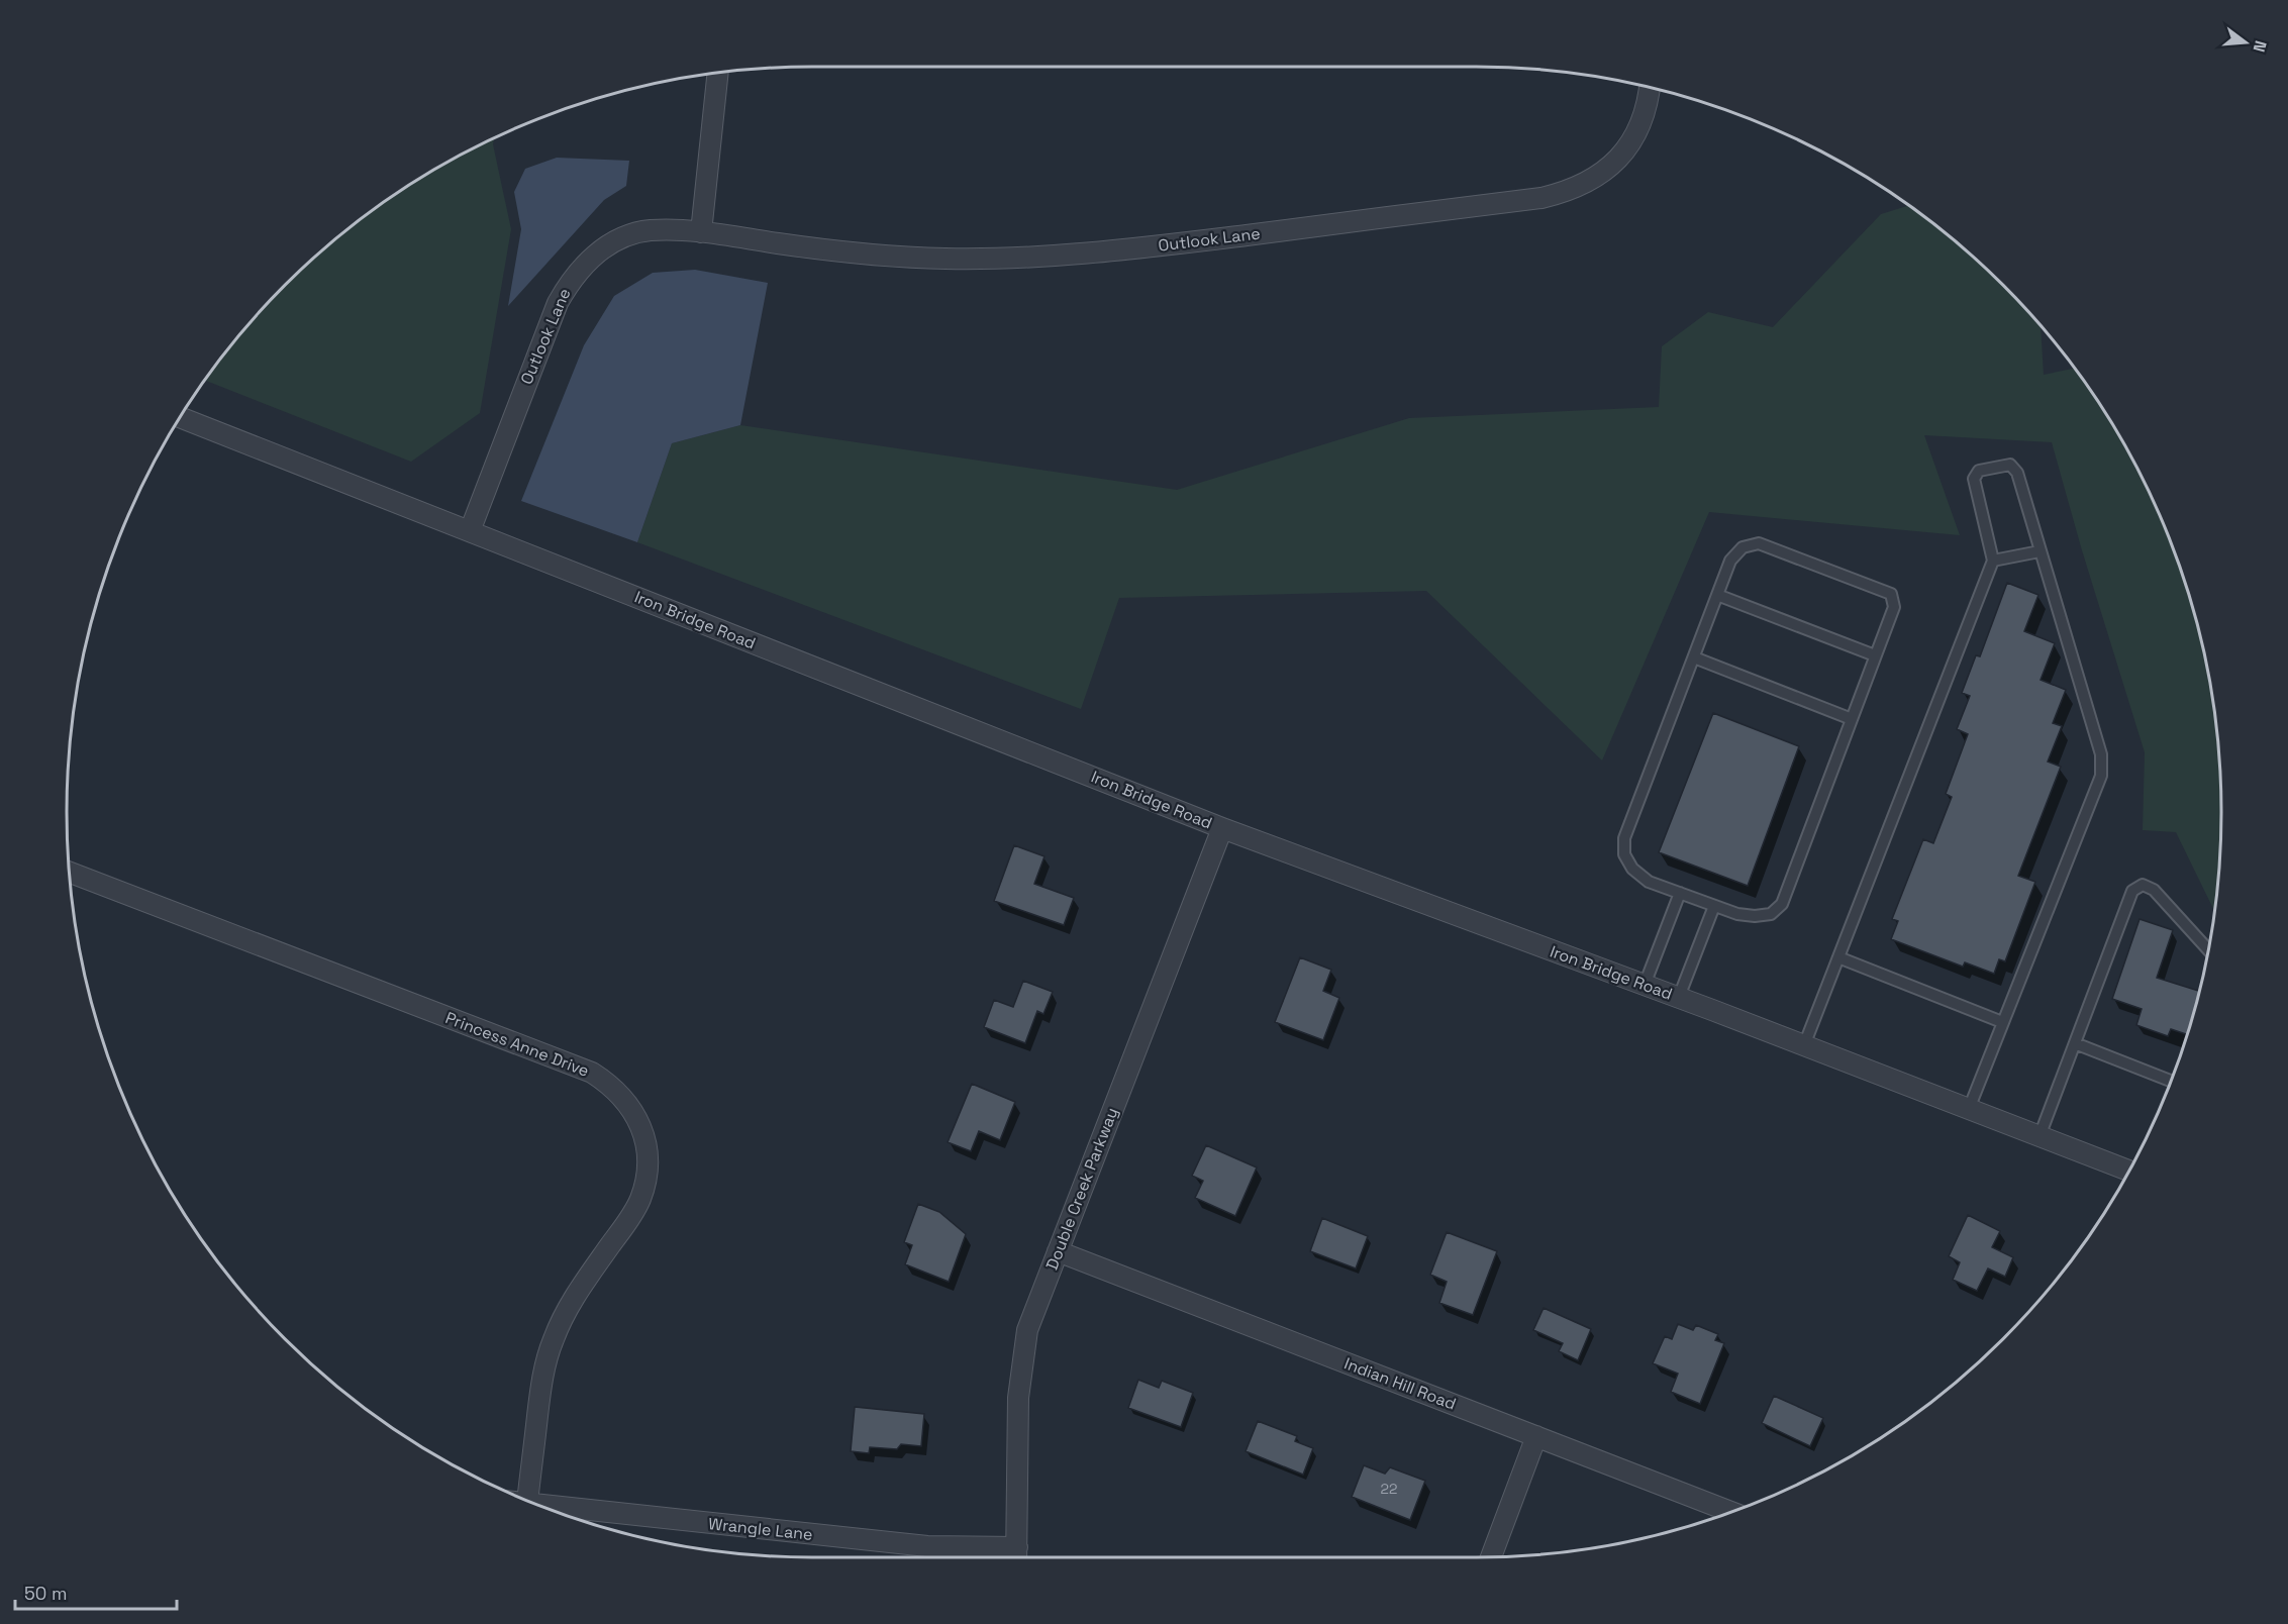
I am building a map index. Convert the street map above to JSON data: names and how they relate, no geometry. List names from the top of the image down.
{
  "streets": {
    "street": [
      "Outlook Lane",
      "Iron Bridge Road",
      "Princess Anne Drive",
      "Double Creek Parkway",
      "Indian Hill Road",
      "Wrangle Lane"
    ]
  },
  "crossings": [
    ["Outlook Lane", "Iron Bridge Road"],
    ["Iron Bridge Road", "Double Creek Parkway"],
    ["Double Creek Parkway", "Indian Hill Road"],
    ["Double Creek Parkway", "Wrangle Lane"]
  ],
  "house_numbers": ["22"],
  "scale_bar": "50 m",
  "north": "right"
}
